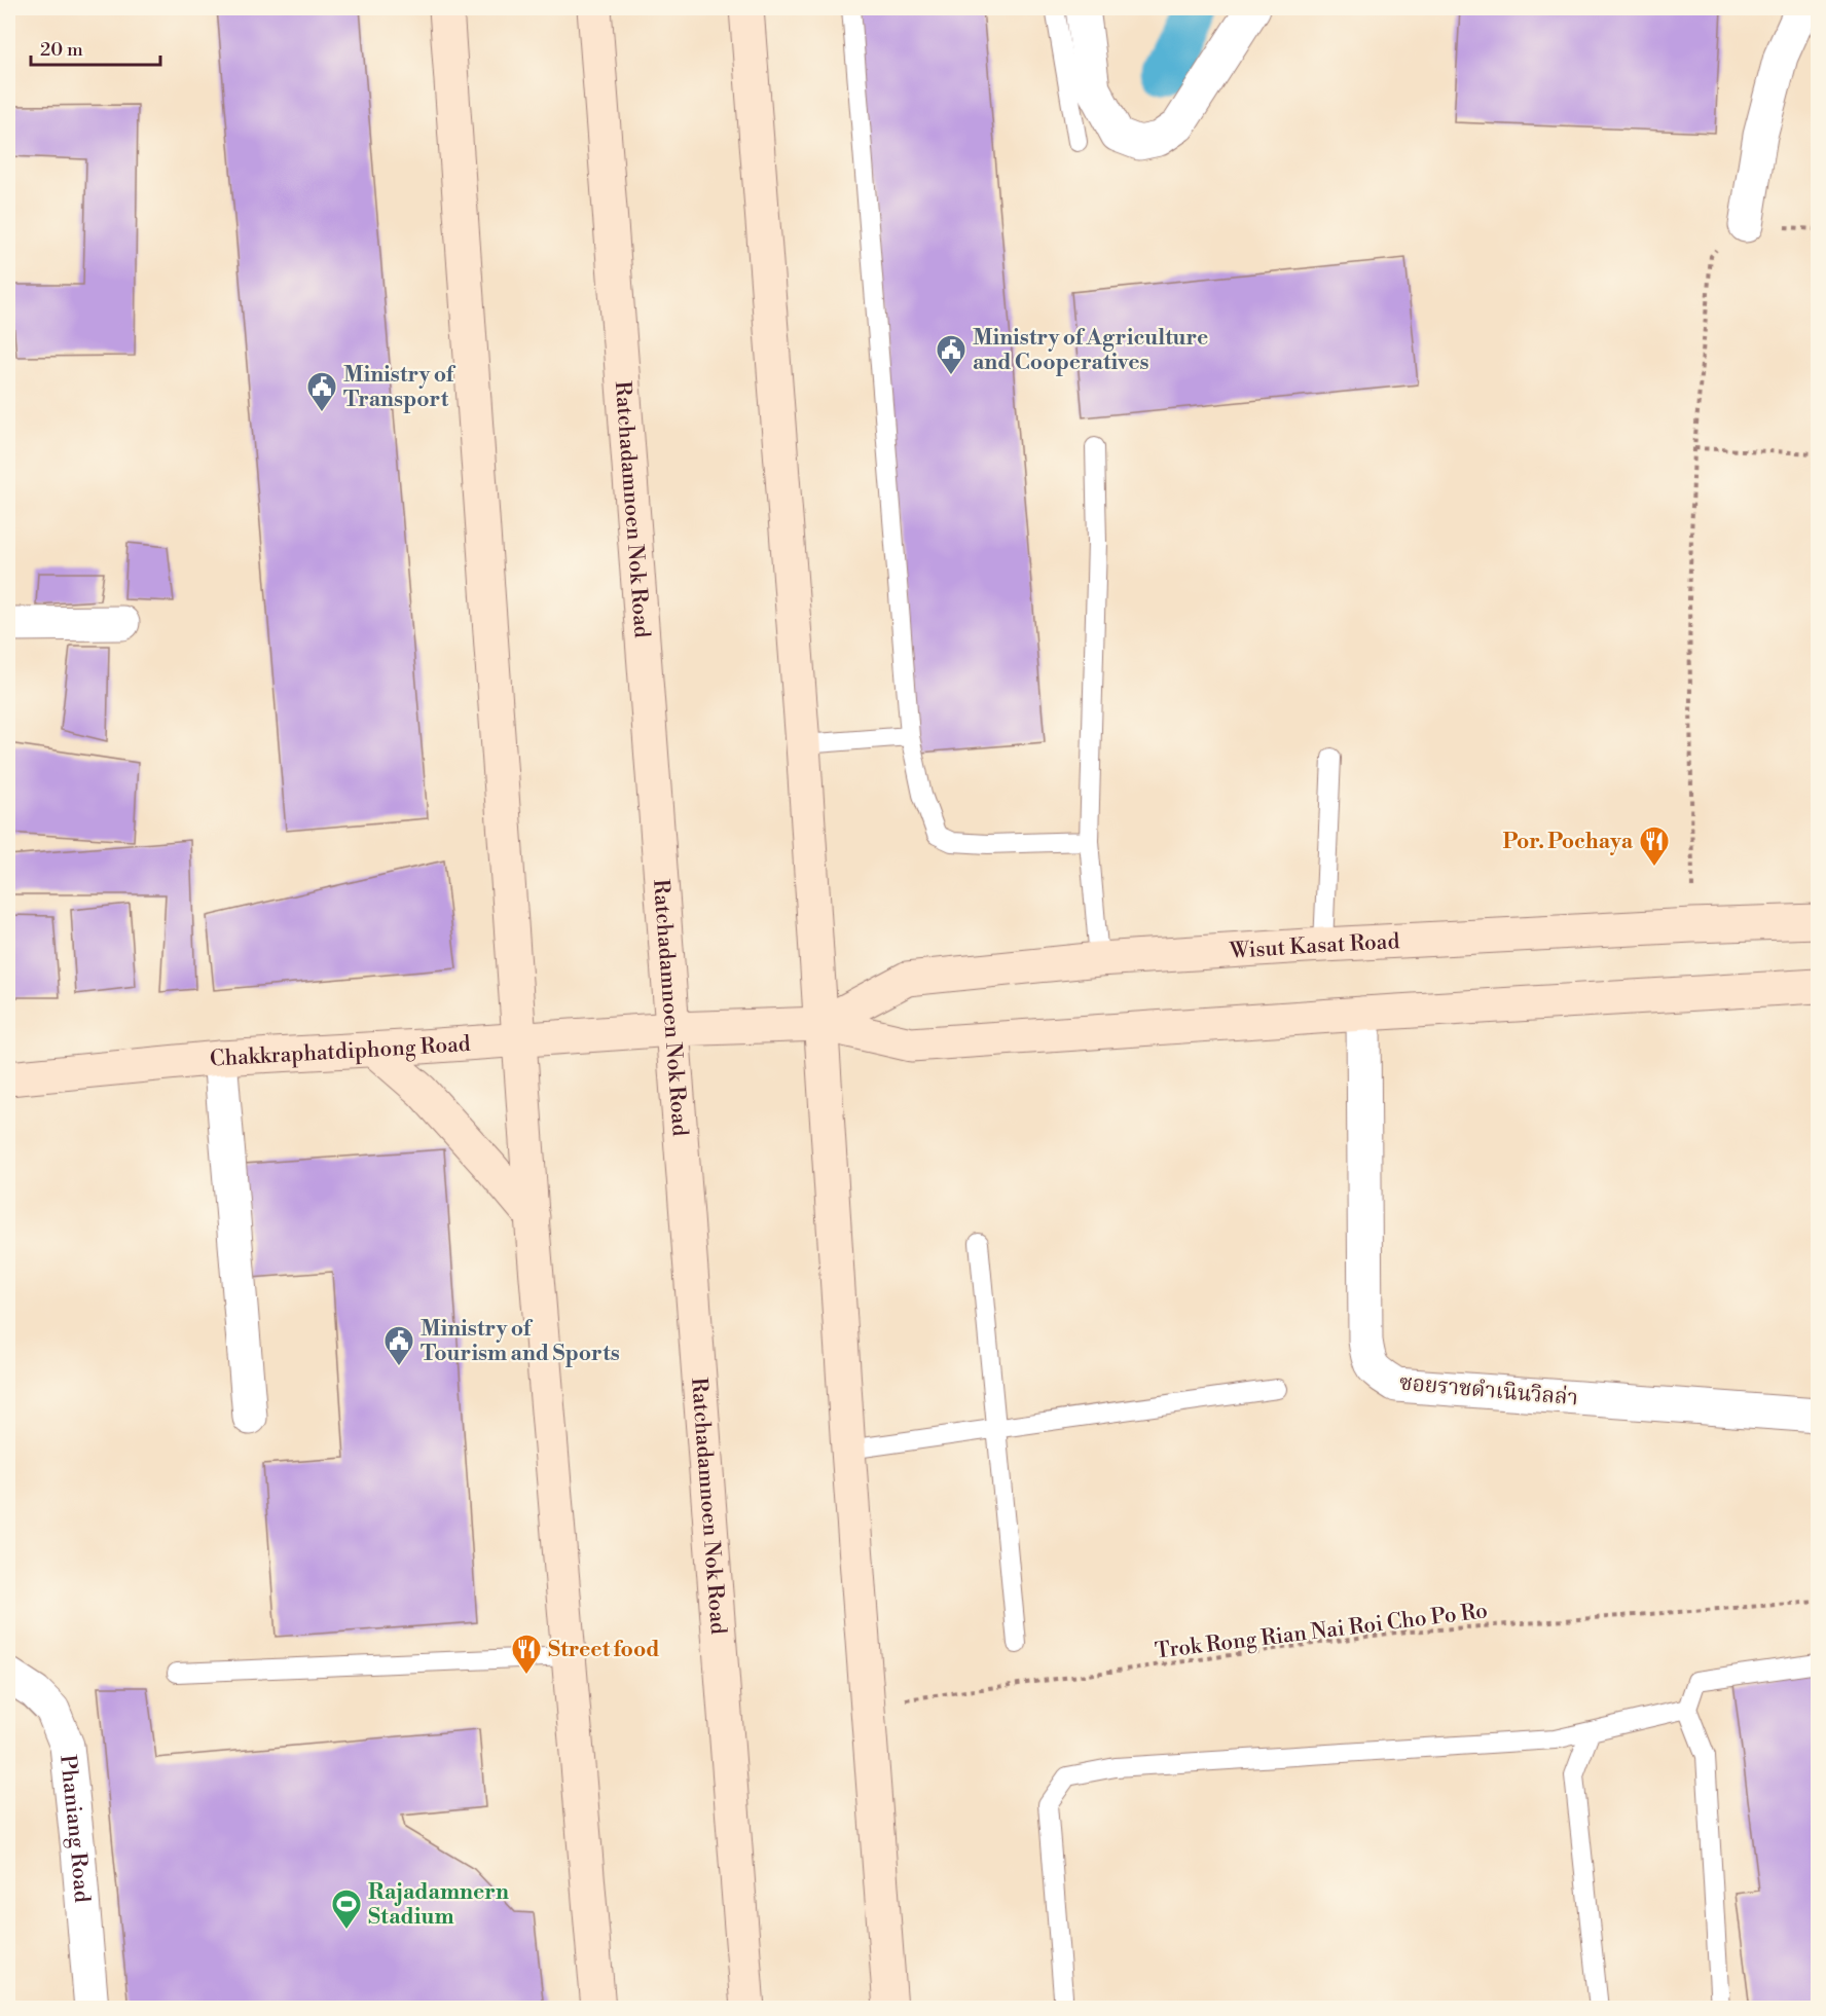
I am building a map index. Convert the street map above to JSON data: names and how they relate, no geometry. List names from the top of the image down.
{
  "streets": {
    "main road": ["Ratchadamnoen Nok Road", "Wisut Kasat Road", "Chakkraphatdiphong Road"],
    "street": ["ซอยราชดำเนินวิลล่า", "Phaniang Road"],
    "path": ["Trok Rong Rian Nai Roi Cho Po Ro"]
  },
  "crossings": [
    ["Ratchadamnoen Nok Road", "Wisut Kasat Road"],
    ["Ratchadamnoen Nok Road", "Chakkraphatdiphong Road"],
    ["Wisut Kasat Road", "Chakkraphatdiphong Road"],
    ["Wisut Kasat Road", "ซอยราชดำเนินวิลล่า"]
  ],
  "places": {
    "public building": ["Ministry of Agriculture and Cooperatives", "Ministry of Transport", "Ministry of Tourism and Sports"],
    "restaurant": ["Por. Pochaya", "Street food"],
    "sports": ["Rajadamnern Stadium"]
  },
  "scale_bar": "20 m"
}
